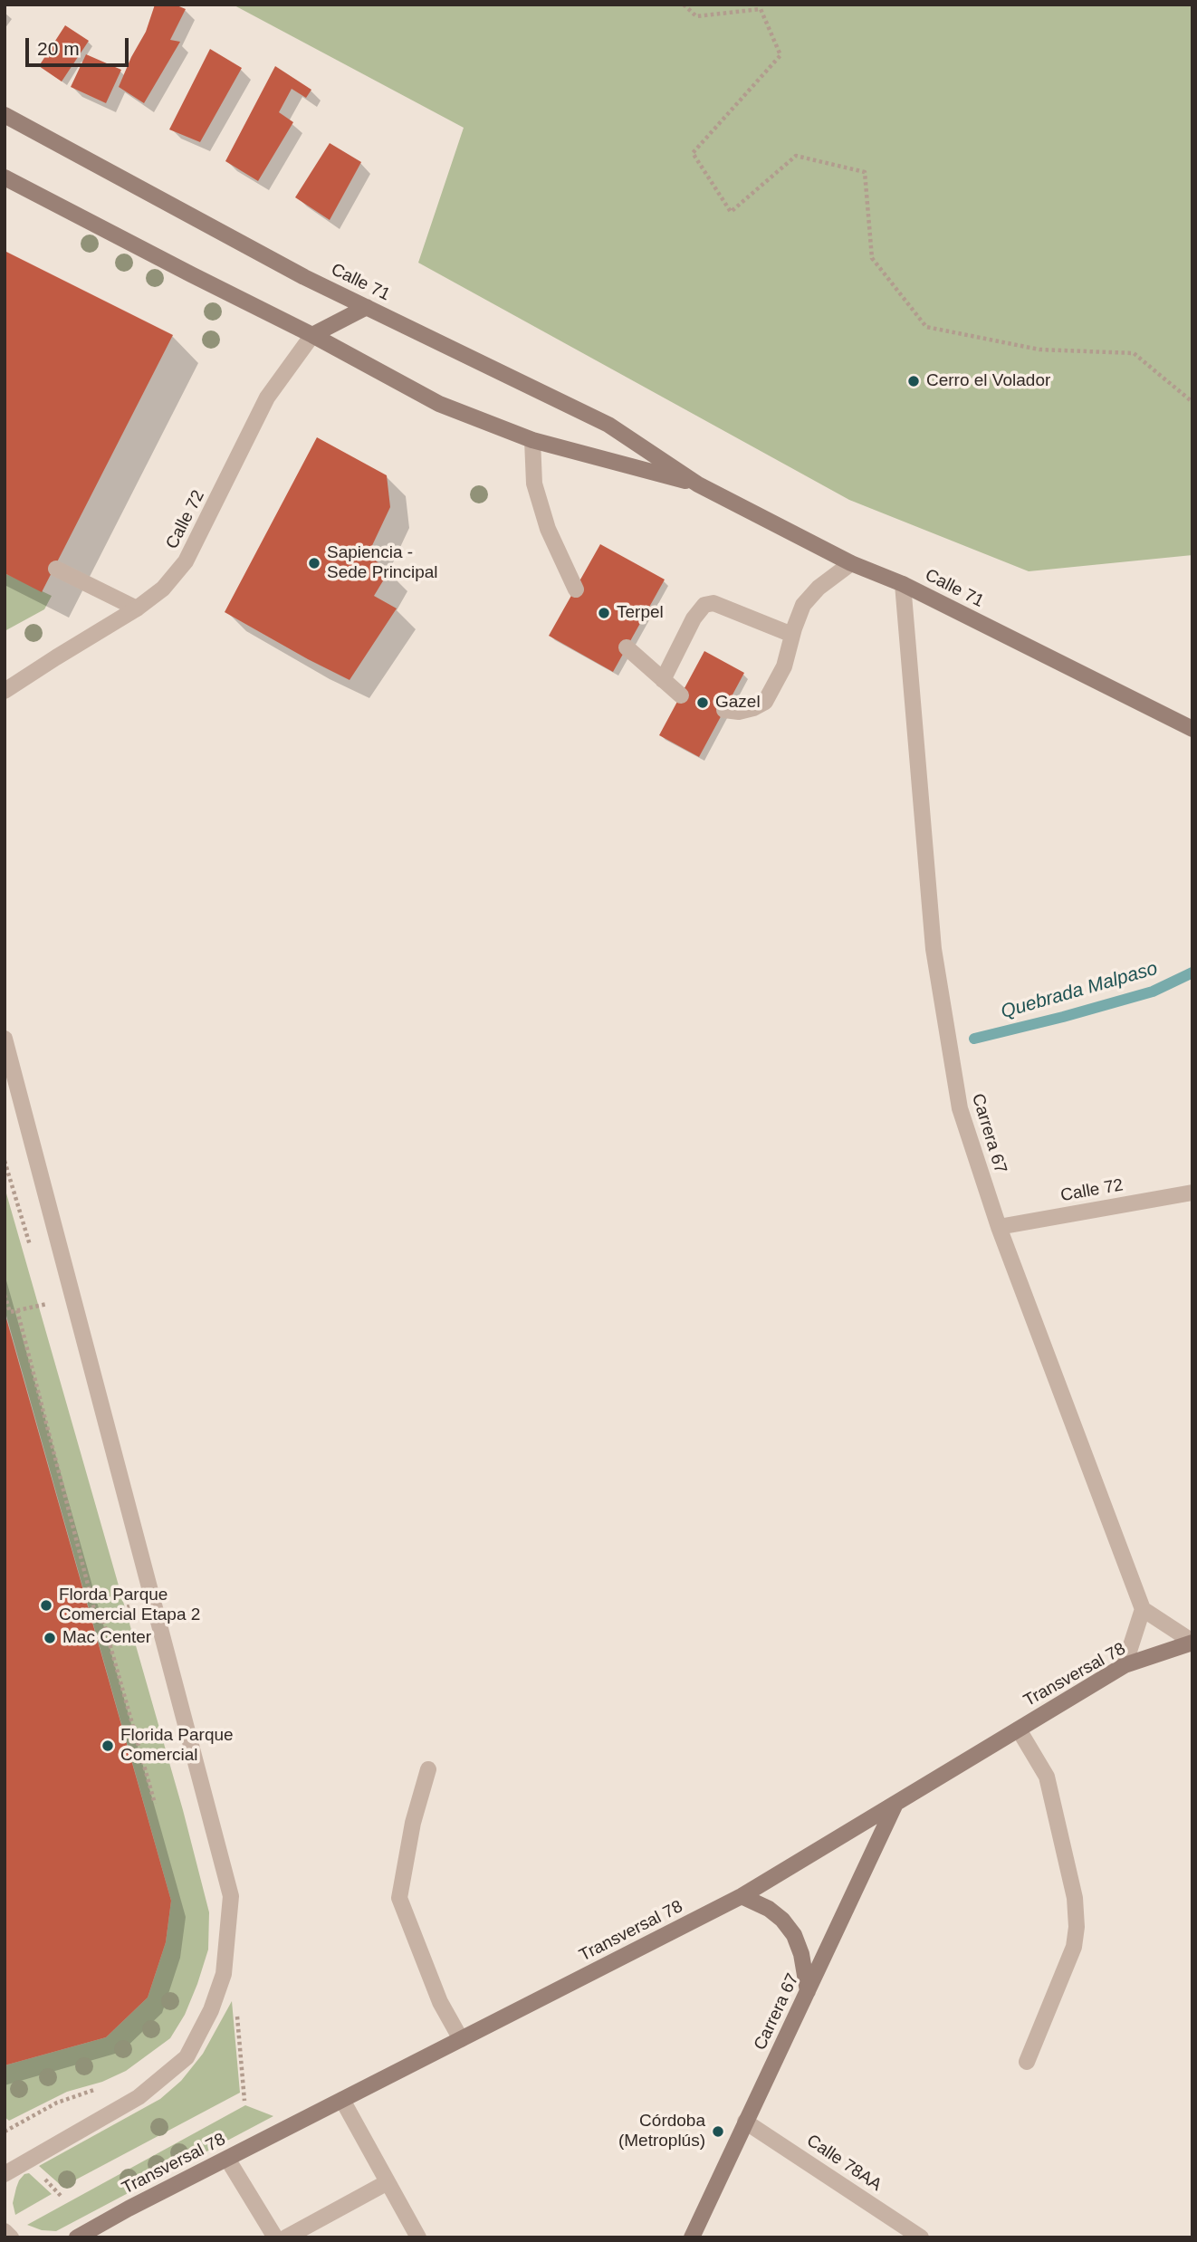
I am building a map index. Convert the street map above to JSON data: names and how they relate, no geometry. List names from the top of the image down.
{
  "streets": {
    "main road": ["Calle 71", "Carrera 67", "Transversal 78"],
    "street": ["Calle 72", "Calle 78AA"]
  },
  "crossings": [
    ["Calle 71", "Calle 72"],
    ["Calle 71", "Carrera 67"],
    ["Calle 72", "Carrera 67"],
    ["Carrera 67", "Transversal 78"],
    ["Carrera 67", "Calle 78AA"]
  ],
  "water": ["Quebrada Malpaso"],
  "places": [
    "Cerro el Volador",
    "Sapiencia - Sede Principal",
    "Terpel",
    "Gazel",
    "Florda Parque Comercial Etapa 2",
    "Mac Center",
    "Florida Parque Comercial",
    "Córdoba (Metroplús)"
  ],
  "scale_bar": "20 m"
}
